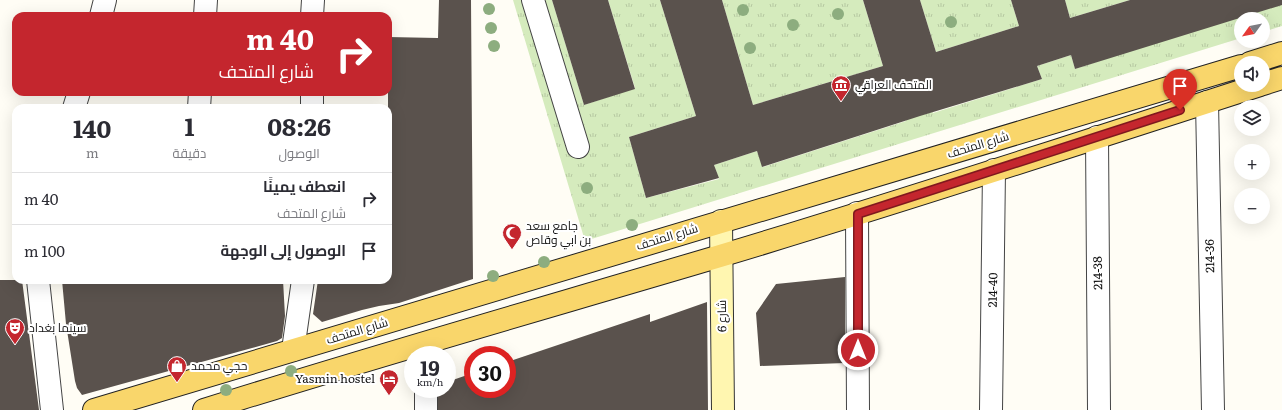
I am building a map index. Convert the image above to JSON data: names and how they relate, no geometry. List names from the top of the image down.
{
  "streets": {
    "main road": ["شارع المتحف"],
    "street": [
      "214-36",
      "214-38",
      "214-40",
      "شارع 6"
    ]
  },
  "crossings": [
    ["شارع المتحف", "شارع 6"]
  ],
  "places": {
    "museum": ["المتحف العراقي"],
    "mosque": ["جامع سعد بن ابي وقاص"],
    "theatre": ["سينما بغداد"],
    "shop": ["حجي محمد"],
    "hotel": ["Yasmin hostel"]
  },
  "north": "bottom left",
  "page": {
    "map_buttons": ["+", "−"],
    "turn": ["40 m", "شارع المتحف"],
    "eta": [
      "08:26",
      "الوصول",
      "1",
      "دقيقة",
      "140",
      "m"
    ],
    "list": [
      {
        "name": "انعطف يمينًا",
        "note": "شارع المتحف",
        "value": "40 m"
      },
      {
        "name": "الوصول إلى الوجهة",
        "value": "100 m"
      }
    ],
    "speed": "19 km/h",
    "limit": "30"
  }
}
